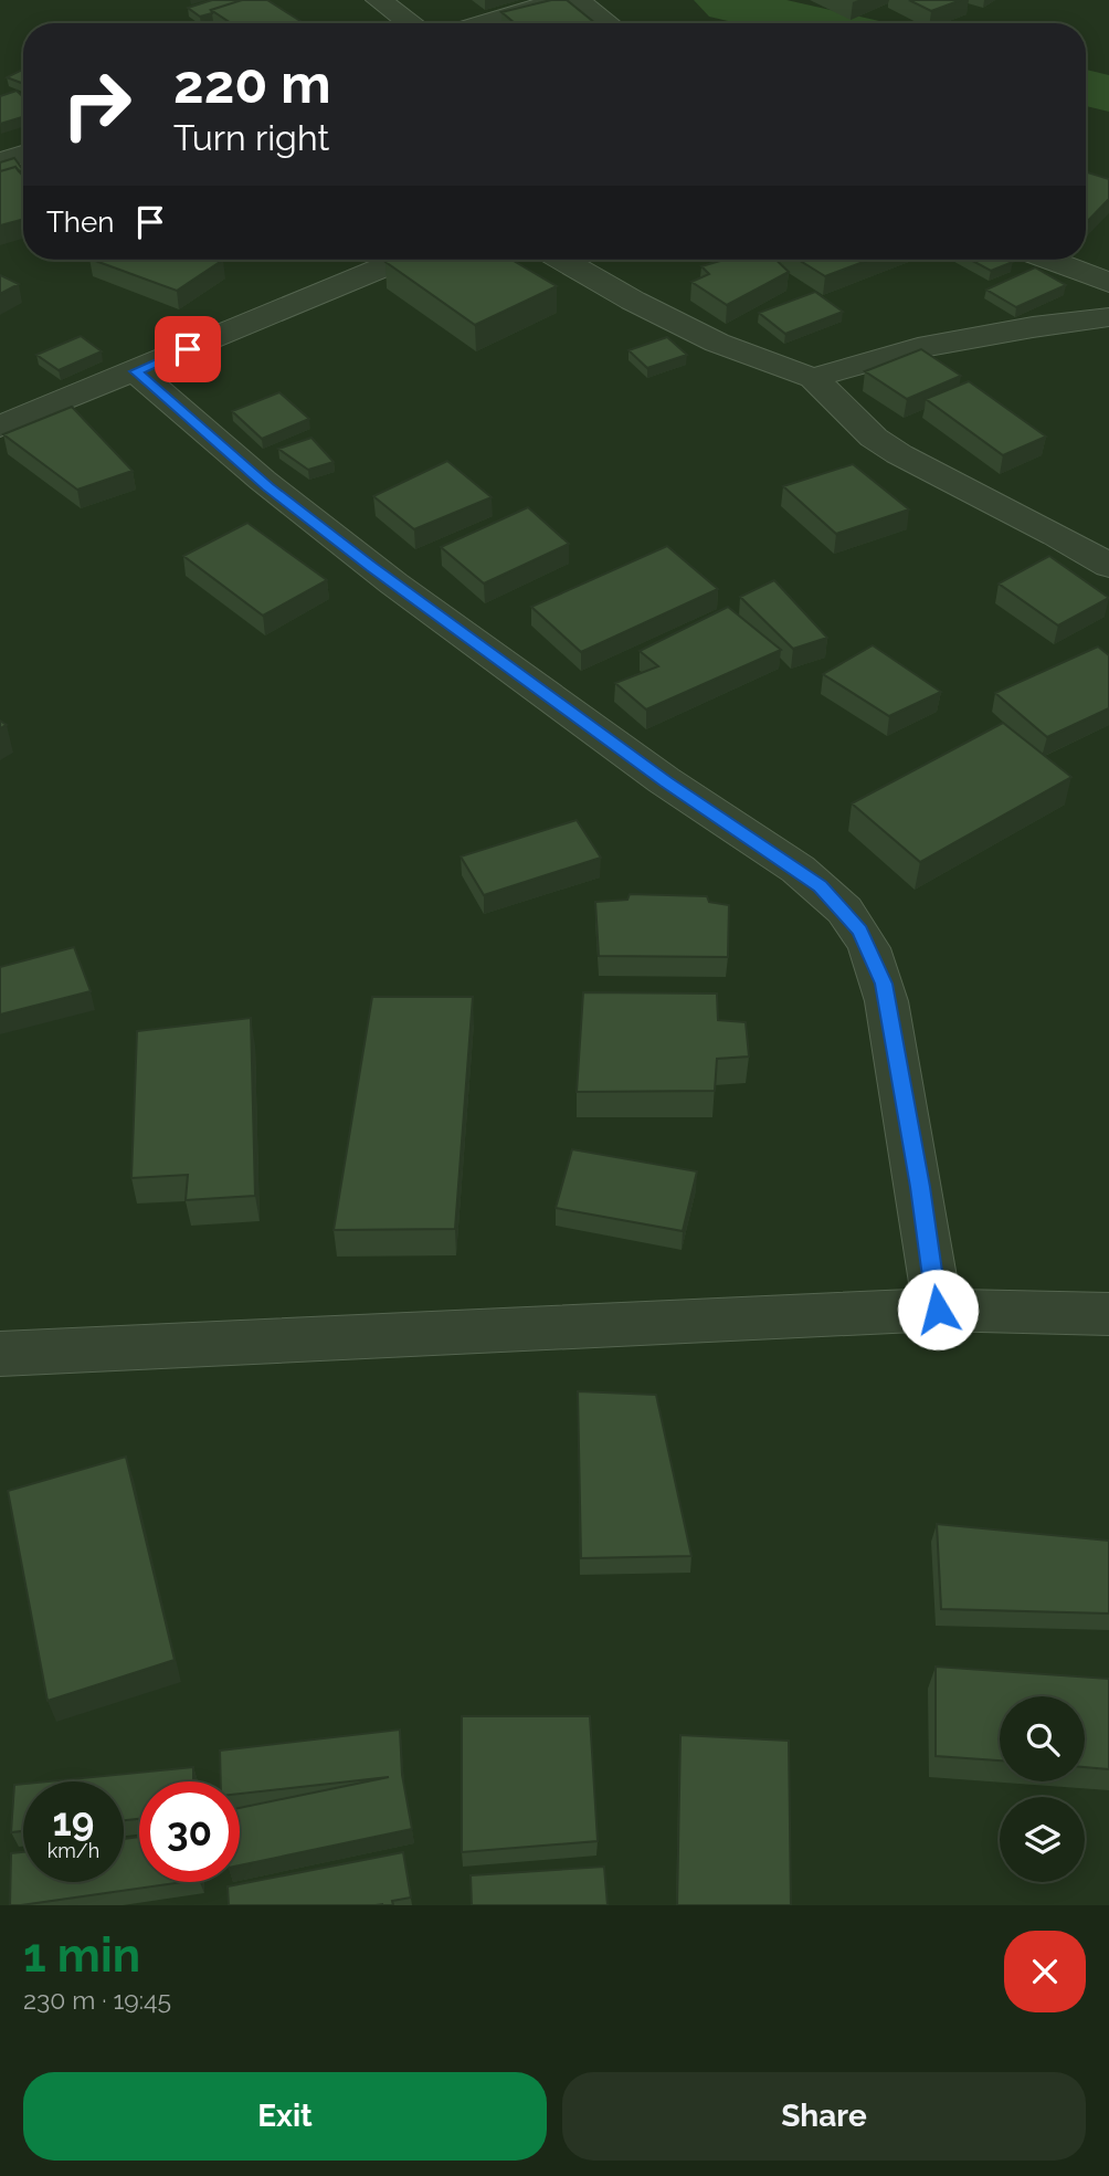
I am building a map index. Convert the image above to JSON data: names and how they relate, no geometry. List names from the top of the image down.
{
  "page": {
    "turn": ["220 m", "Turn right"],
    "then": "Then",
    "speed": "19 km/h",
    "limit": "30",
    "heading": ["1 min", "230 m · 19:45"],
    "buttons": ["Exit", "Share"]
  }
}
